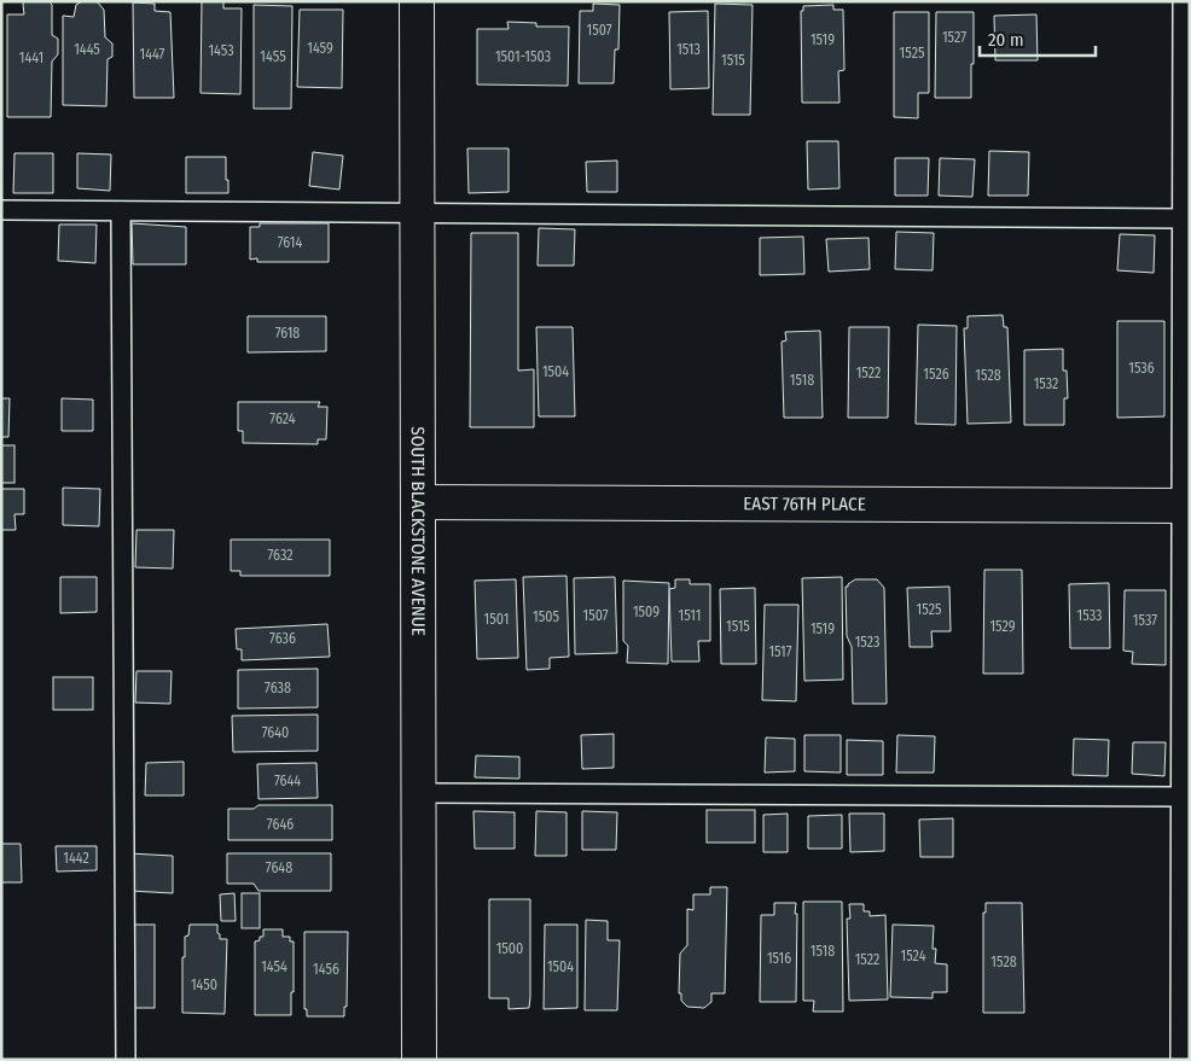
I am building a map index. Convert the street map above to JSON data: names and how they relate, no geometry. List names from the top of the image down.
{
  "streets": {
    "street": ["EAST 76TH PLACE", "SOUTH BLACKSTONE AVENUE"]
  },
  "crossings": [
    ["EAST 76TH PLACE", "SOUTH BLACKSTONE AVENUE"]
  ],
  "house_numbers": [
    "1507",
    "1527",
    "1519",
    "1459",
    "1445",
    "1513",
    "1453",
    "1525",
    "1447",
    "1455",
    "1501-1503",
    "1441",
    "1515",
    "7614",
    "7618",
    "1536",
    "1504",
    "1522",
    "1526",
    "1528",
    "1518",
    "1532",
    "7624",
    "7632",
    "1525",
    "1509",
    "1507",
    "1511",
    "1533",
    "1505",
    "1501",
    "1537",
    "1515",
    "1529",
    "1519",
    "7636",
    "1523",
    "1517",
    "7638",
    "7640",
    "7644",
    "7646",
    "1442",
    "7648",
    "1500",
    "1518",
    "1524",
    "1516",
    "1522",
    "1528",
    "1454",
    "1504",
    "1456",
    "1450"
  ],
  "scale_bar": "20 m"
}
